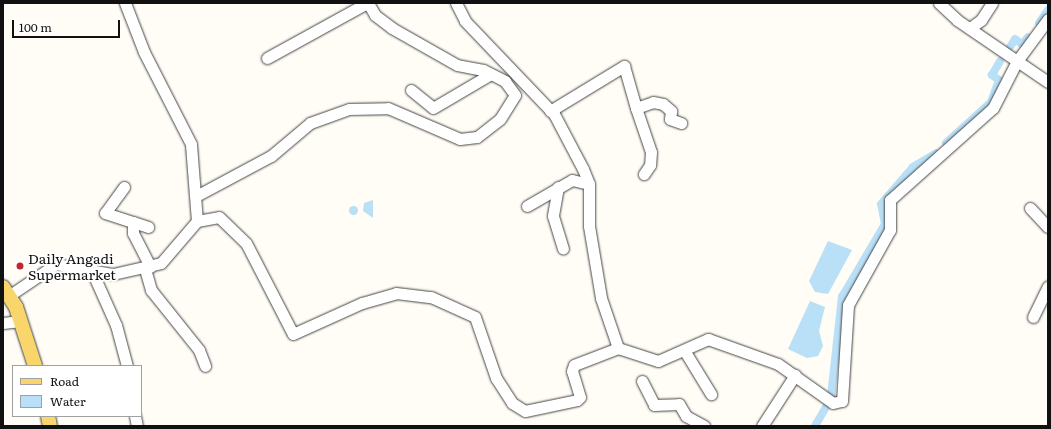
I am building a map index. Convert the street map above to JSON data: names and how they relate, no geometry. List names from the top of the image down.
{
  "places": ["Daily Angadi Supermarket"],
  "legend": ["Road", "Water"],
  "scale_bar": "100 m"
}
